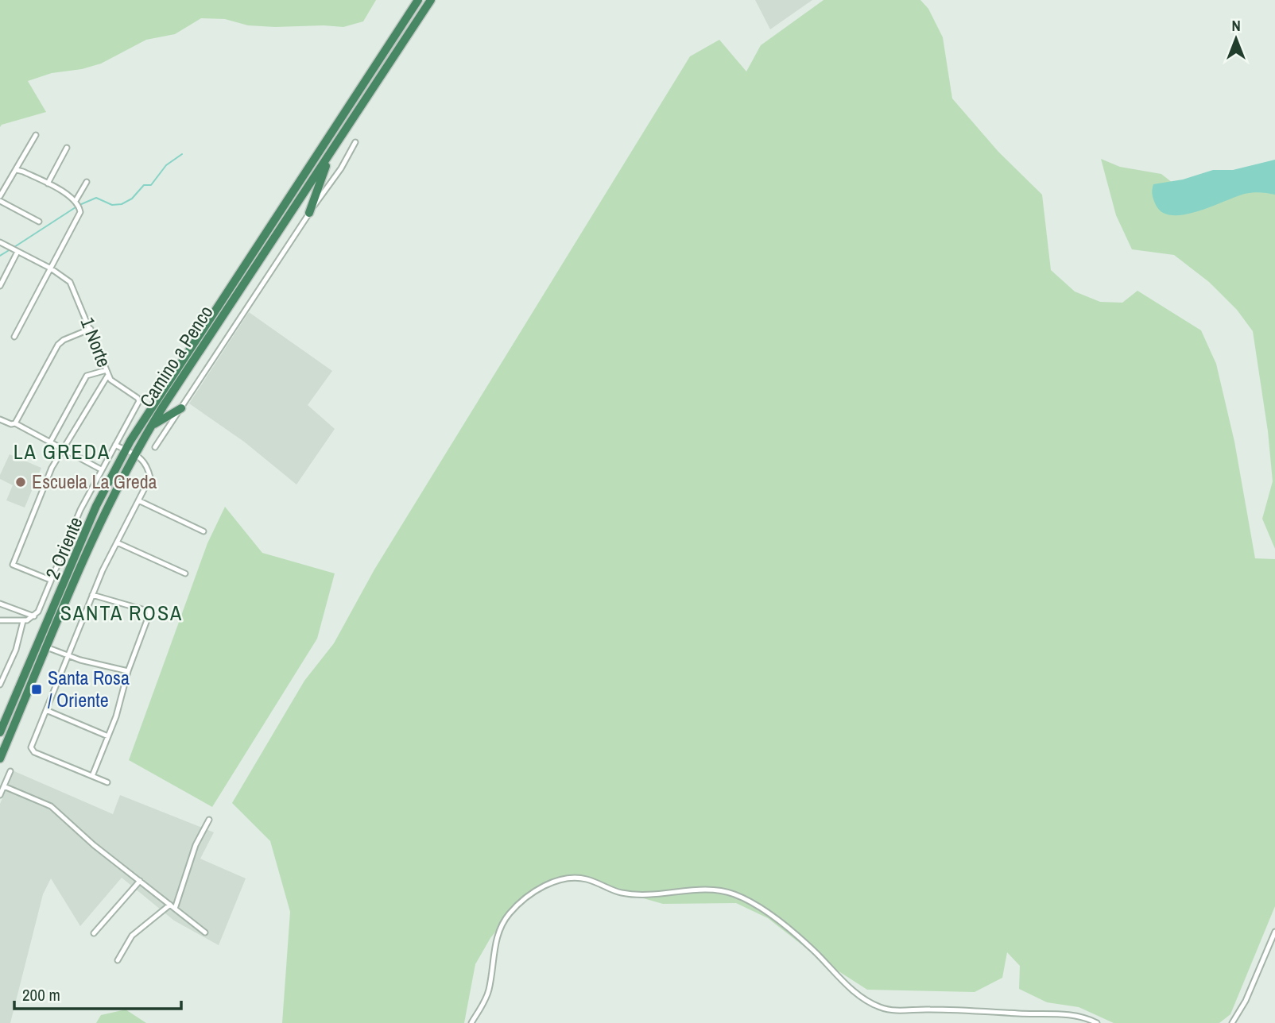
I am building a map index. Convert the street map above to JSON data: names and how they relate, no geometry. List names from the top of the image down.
{
  "streets": {
    "highway": ["Camino a Penco"],
    "street": ["1 Norte", "2 Oriente"]
  },
  "crossings": [
    ["1 Norte", "2 Oriente"]
  ],
  "districts": ["LA GREDA", "SANTA ROSA"],
  "places": {
    "other": ["Escuela La Greda"],
    "transit": ["Santa Rosa / Oriente"]
  },
  "scale_bar": "200 m",
  "north": "top"
}
